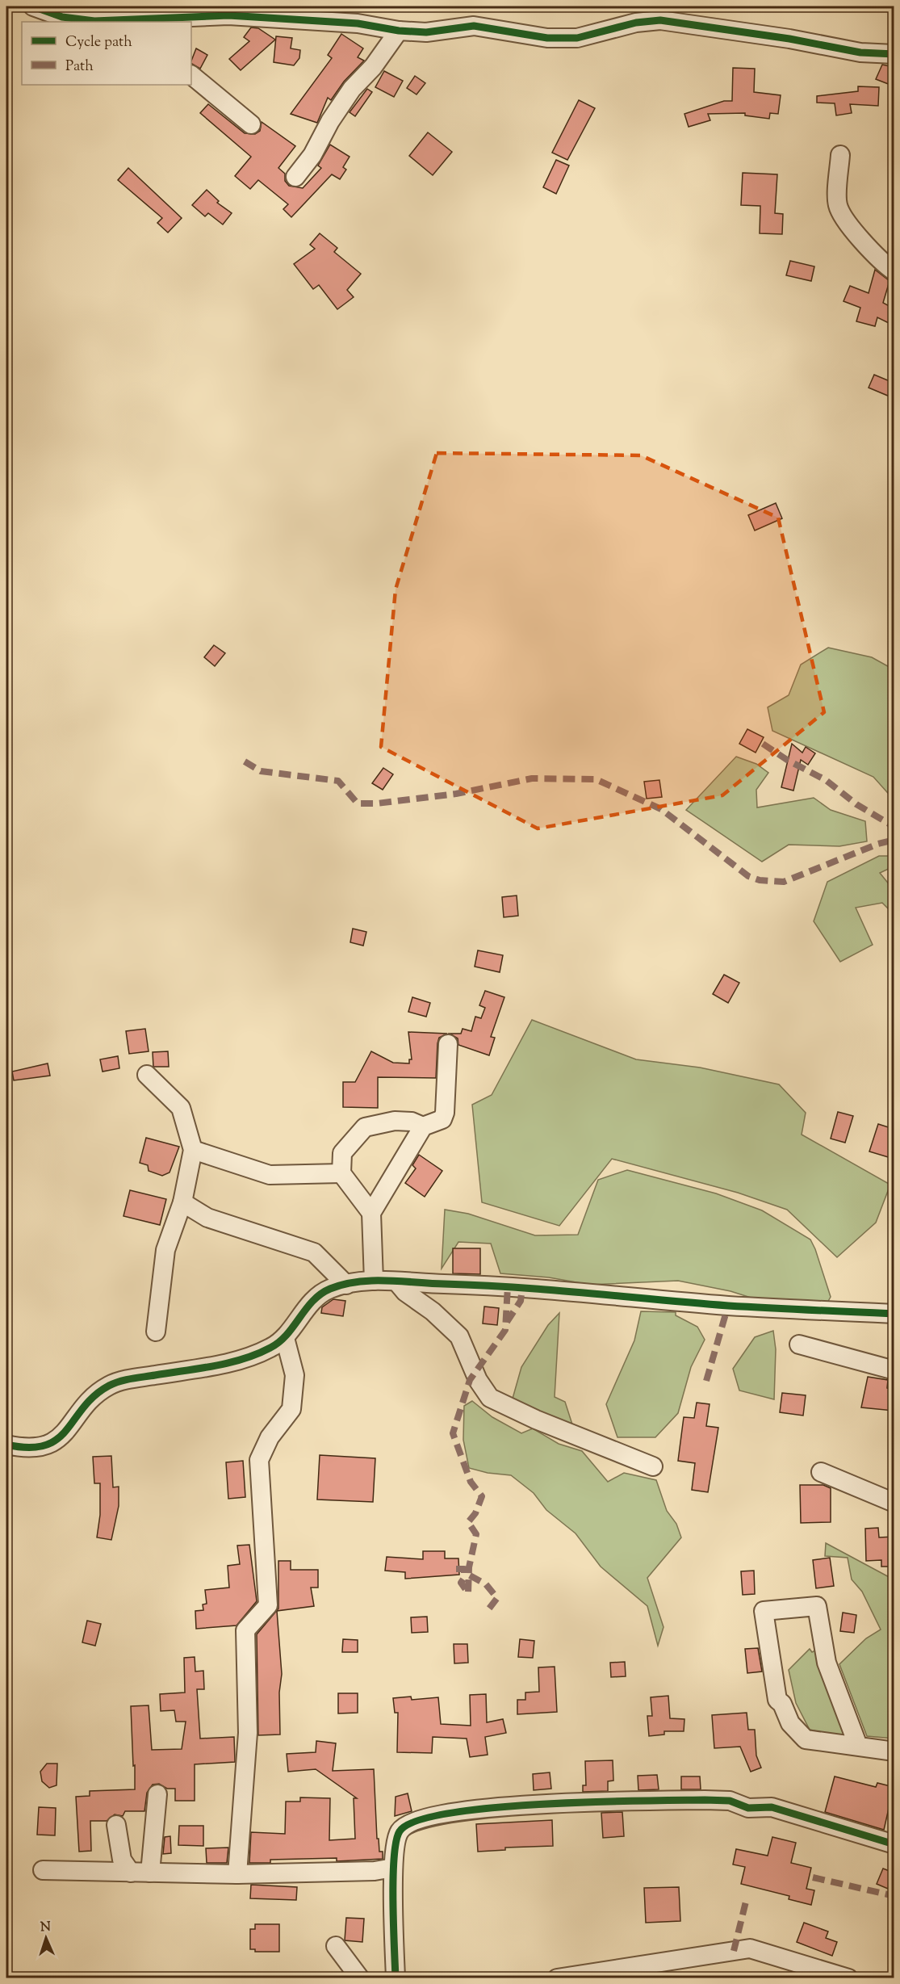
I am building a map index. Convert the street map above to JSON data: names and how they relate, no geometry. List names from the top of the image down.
{
  "legend": ["Cycle path", "Path"],
  "north": "top"
}
